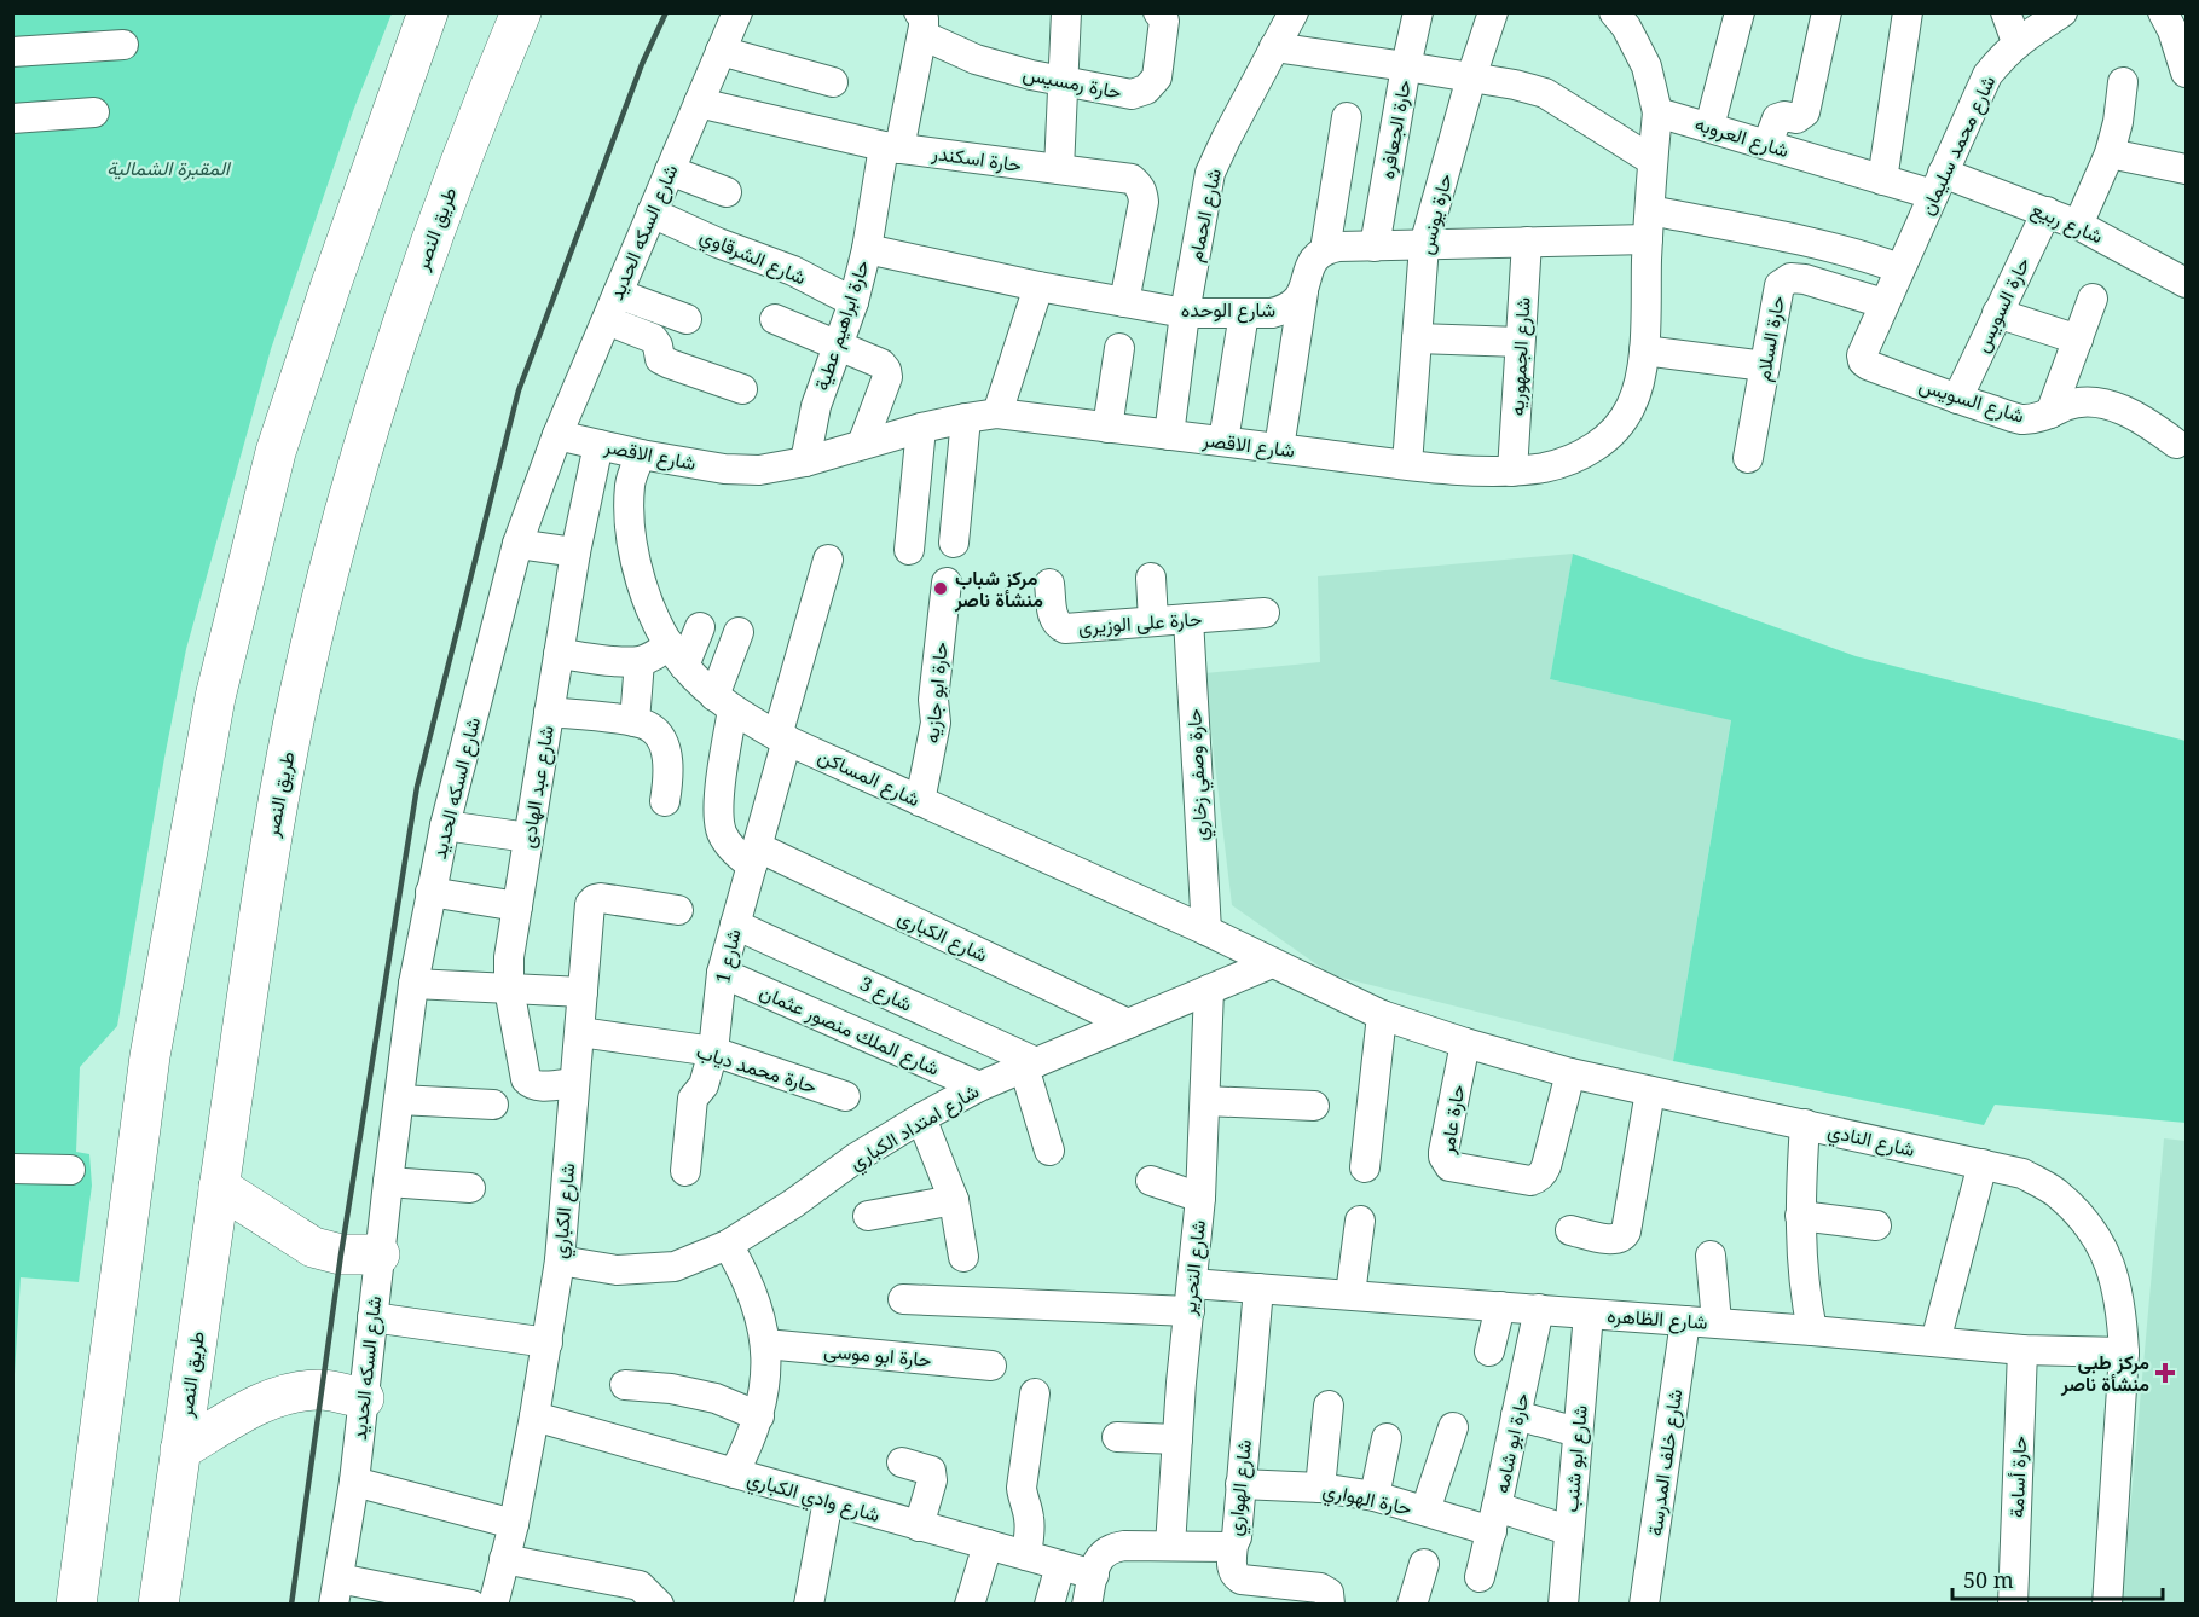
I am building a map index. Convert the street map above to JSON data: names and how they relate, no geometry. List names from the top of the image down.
{
  "streets": {
    "highway": ["طريق النصر"],
    "street": [
      "حارة رمسيس",
      "حارة الجعافره",
      "شارع العروبه",
      "شارع محمد سليمان",
      "حارة اسكندر",
      "حارة يونس",
      "شارع الحمام",
      "شارع ربيع",
      "شارع السكه الحديد",
      "شارع الشرقاوي",
      "حارة السويس",
      "شارع الوحده",
      "حارة ابراهيم عطية",
      "حارة السلام",
      "شارع الجمهوريه",
      "شارع السويس",
      "شارع الاقصر",
      "حارة على الوزيرى",
      "حارة ابو جازيه",
      "حارة وصفي زخاري",
      "شارع المساكن",
      "شارع عبد الهادى",
      "شارع الكبارى",
      "شارع 1",
      "شارع 3",
      "شارع الملك منصور عثمان",
      "حارة محمد دياب",
      "حارة عامر",
      "شارع امتداد الكباري",
      "شارع النادي",
      "شارع الكباري",
      "شارع التحرير",
      "شارع الظاهره",
      "حارة ابو موسى",
      "حارة ابو شامه",
      "شارع ابو شنب",
      "شارع خلف المدرسة",
      "حارة أسامة",
      "شارع الهواري",
      "شارع وادي الكباري",
      "حارة الهواري"
    ]
  },
  "crossings": [
    ["حارة رمسيس", "حارة ابراهيم عطية"],
    ["شارع العروبه", "شارع محمد سليمان"],
    ["شارع العروبه", "شارع ربيع"],
    ["شارع العروبه", "شارع الاقصر"],
    ["شارع محمد سليمان", "شارع ربيع"],
    ["شارع محمد سليمان", "حارة السلام"],
    ["شارع محمد سليمان", "شارع السويس"],
    ["حارة اسكندر", "شارع السكه الحديد"],
    ["حارة اسكندر", "شارع الوحده"],
    ["حارة اسكندر", "حارة ابراهيم عطية"],
    ["حارة يونس", "شارع الاقصر"],
    ["شارع الحمام", "شارع الوحده"],
    ["شارع الحمام", "شارع الاقصر"],
    ["شارع ربيع", "حارة السويس"],
    ["شارع السكه الحديد", "شارع الشرقاوي"],
    ["شارع السكه الحديد", "شارع الاقصر"],
    ["شارع الشرقاوي", "حارة ابراهيم عطية"],
    ["حارة السويس", "شارع السويس"],
    ["شارع الوحده", "حارة ابراهيم عطية"],
    ["حارة ابراهيم عطية", "شارع الاقصر"],
    ["حارة السلام", "شارع السويس"],
    ["شارع الجمهوريه", "شارع الاقصر"],
    ["شارع الاقصر", "شارع المساكن"],
    ["شارع الاقصر", "شارع عبد الهادى"],
    ["حارة على الوزيرى", "حارة وصفي زخاري"],
    ["حارة ابو جازيه", "شارع المساكن"],
    ["حارة وصفي زخاري", "شارع المساكن"],
    ["شارع المساكن", "شارع الكبارى"],
    ["شارع المساكن", "شارع 1"],
    ["شارع المساكن", "شارع امتداد الكباري"],
    ["شارع المساكن", "شارع النادي"],
    ["شارع عبد الهادى", "شارع الكباري"],
    ["شارع الكبارى", "شارع 1"],
    ["شارع الكبارى", "شارع امتداد الكباري"],
    ["شارع 1", "شارع 3"],
    ["شارع 1", "شارع الملك منصور عثمان"],
    ["شارع 1", "حارة محمد دياب"],
    ["شارع 3", "شارع امتداد الكباري"],
    ["شارع الملك منصور عثمان", "شارع امتداد الكباري"],
    ["حارة محمد دياب", "شارع الكباري"],
    ["حارة عامر", "شارع النادي"],
    ["شارع امتداد الكباري", "شارع النادي"],
    ["شارع امتداد الكباري", "شارع الكباري"],
    ["شارع امتداد الكباري", "شارع التحرير"],
    ["شارع النادي", "شارع الظاهره"],
    ["شارع الكباري", "شارع وادي الكباري"],
    ["شارع التحرير", "شارع الظاهره"],
    ["شارع التحرير", "شارع الهواري"],
    ["شارع الظاهره", "حارة ابو شامه"],
    ["شارع الظاهره", "شارع ابو شنب"],
    ["شارع الظاهره", "شارع خلف المدرسة"],
    ["شارع الظاهره", "حارة أسامة"],
    ["شارع الظاهره", "شارع الهواري"],
    ["حارة ابو شامه", "حارة الهواري"],
    ["شارع ابو شنب", "حارة الهواري"],
    ["شارع الهواري", "شارع وادي الكباري"],
    ["شارع الهواري", "حارة الهواري"]
  ],
  "parks": ["المقبرة الشمالية"],
  "places": {
    "other": ["مركز شباب منشأة ناصر"],
    "health": ["مركز طبى منشأة ناصر"]
  },
  "scale_bar": "50 m"
}
